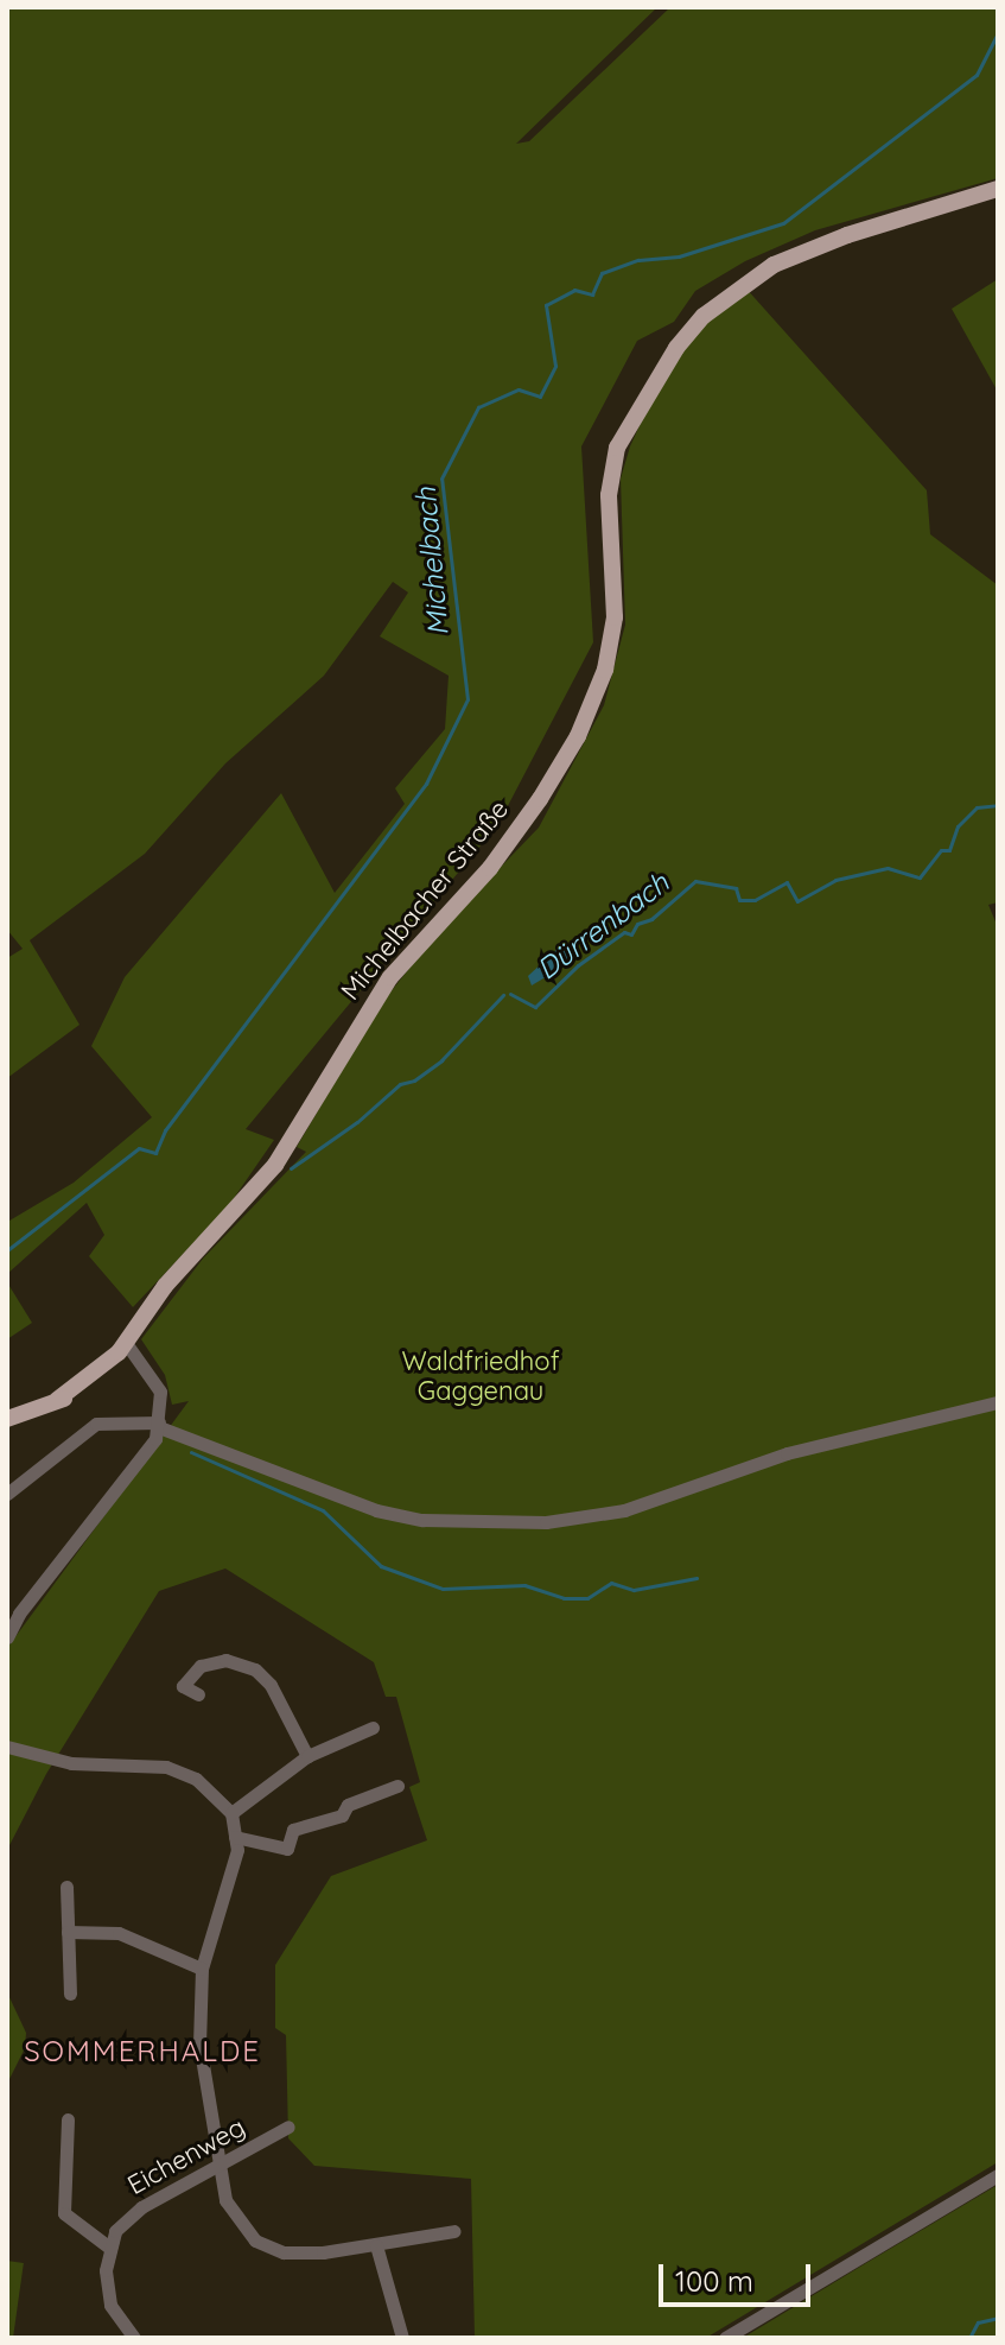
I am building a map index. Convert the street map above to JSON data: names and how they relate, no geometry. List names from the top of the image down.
{
  "streets": {
    "main road": ["Michelbacher Straße"],
    "street": ["Eichenweg"]
  },
  "districts": ["SOMMERHALDE"],
  "water": ["Michelbach", "Dürrenbach"],
  "parks": ["Waldfriedhof Gaggenau"],
  "scale_bar": "100 m"
}
